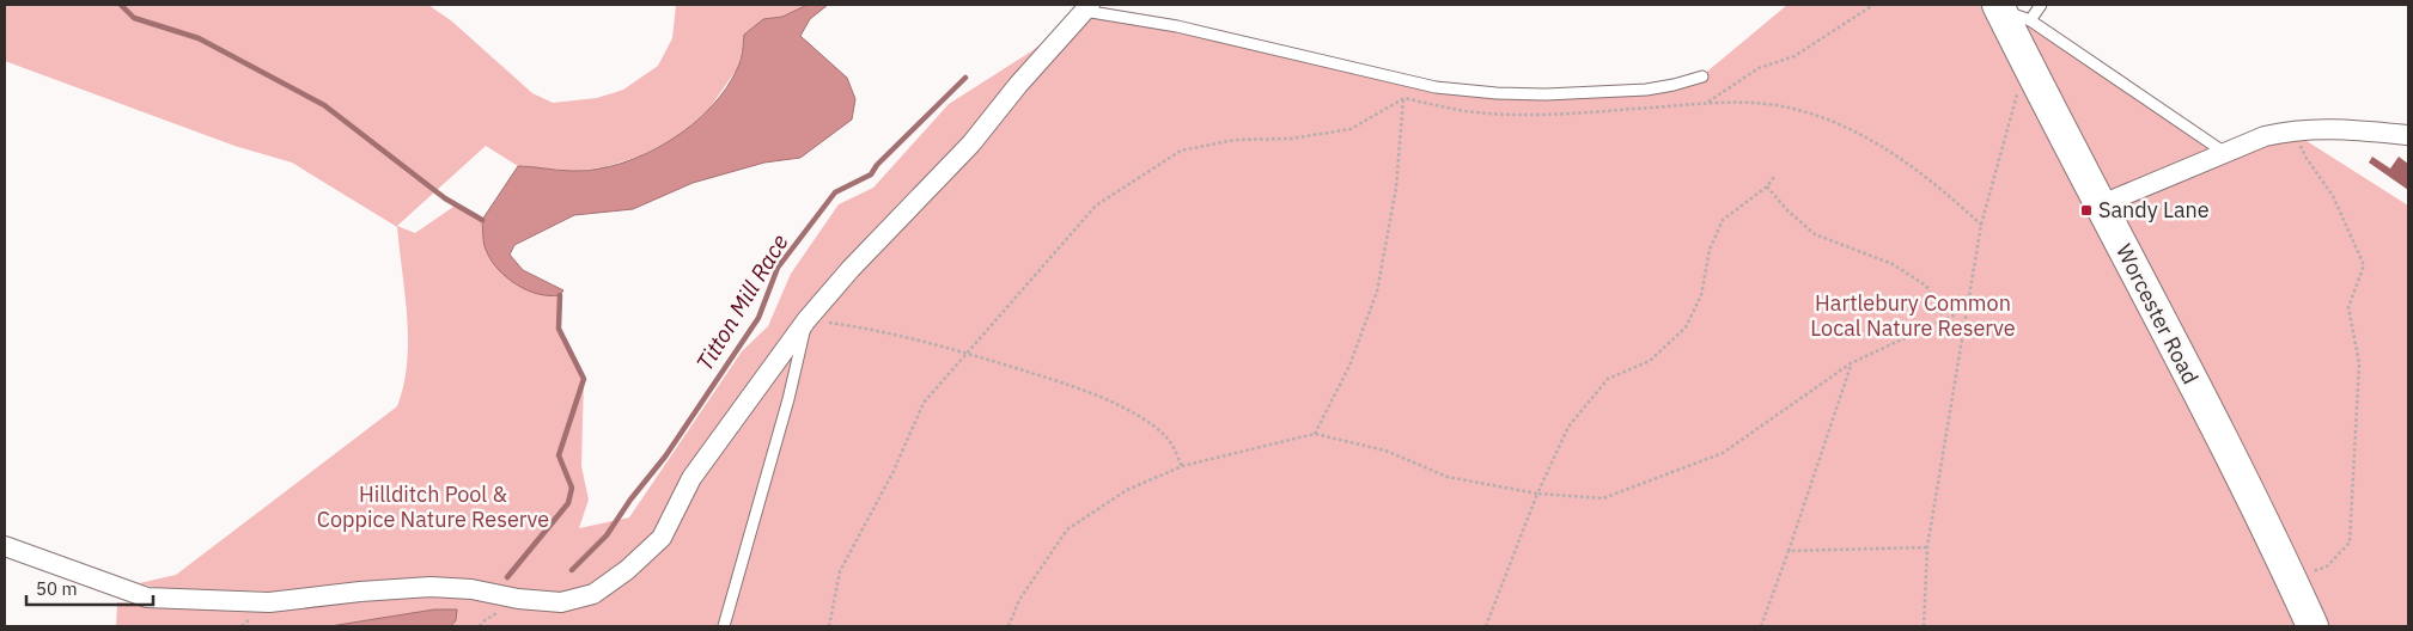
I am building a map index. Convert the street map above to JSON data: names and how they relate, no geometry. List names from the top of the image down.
{
  "streets": {
    "main road": ["Worcester Road"]
  },
  "water": ["Titton Mill Race"],
  "parks": ["Hartlebury Common Local Nature Reserve", "Hillditch Pool & Coppice Nature Reserve"],
  "places": {
    "transit": ["Sandy Lane"]
  },
  "scale_bar": "50 m"
}
